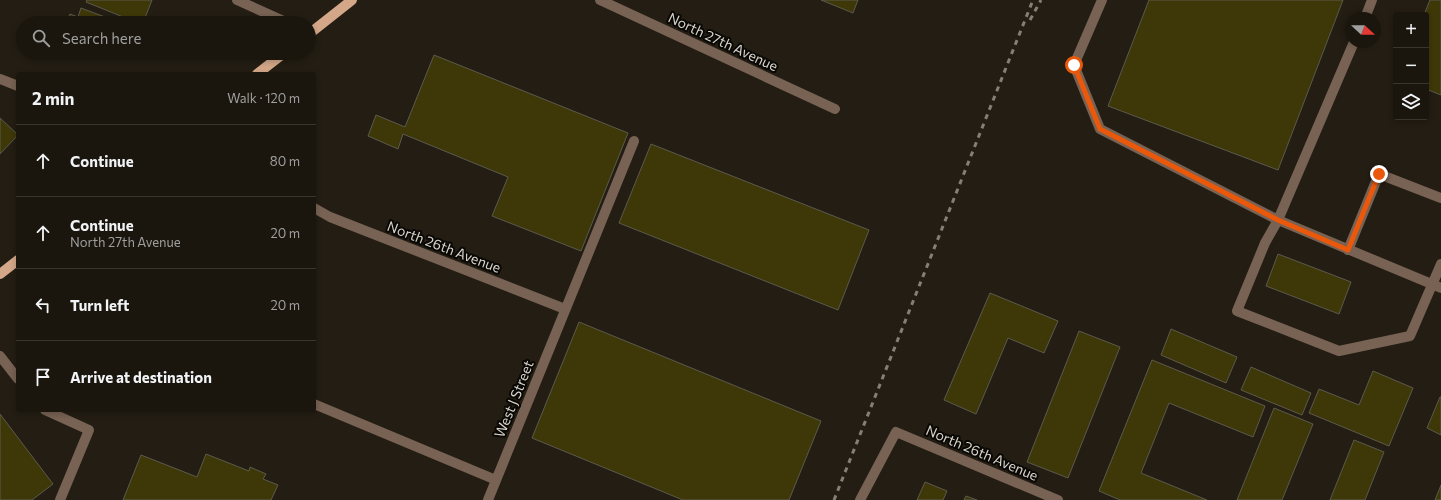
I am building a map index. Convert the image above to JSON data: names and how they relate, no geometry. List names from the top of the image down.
{
  "streets": {
    "street": ["North 27th Avenue", "North 26th Avenue", "West J Street"]
  },
  "crossings": [
    ["North 26th Avenue", "West J Street"]
  ],
  "north": "right",
  "page": {
    "map_buttons": ["+", "−"],
    "search": "Search here",
    "heading": ["2 min", "Walk · 120 m"],
    "list": [
      ["Continue", "80 m"],
      ["Continue", "North 27th Avenue", "20 m"],
      ["Turn left", "20 m"],
      "Arrive at destination"
    ]
  }
}
